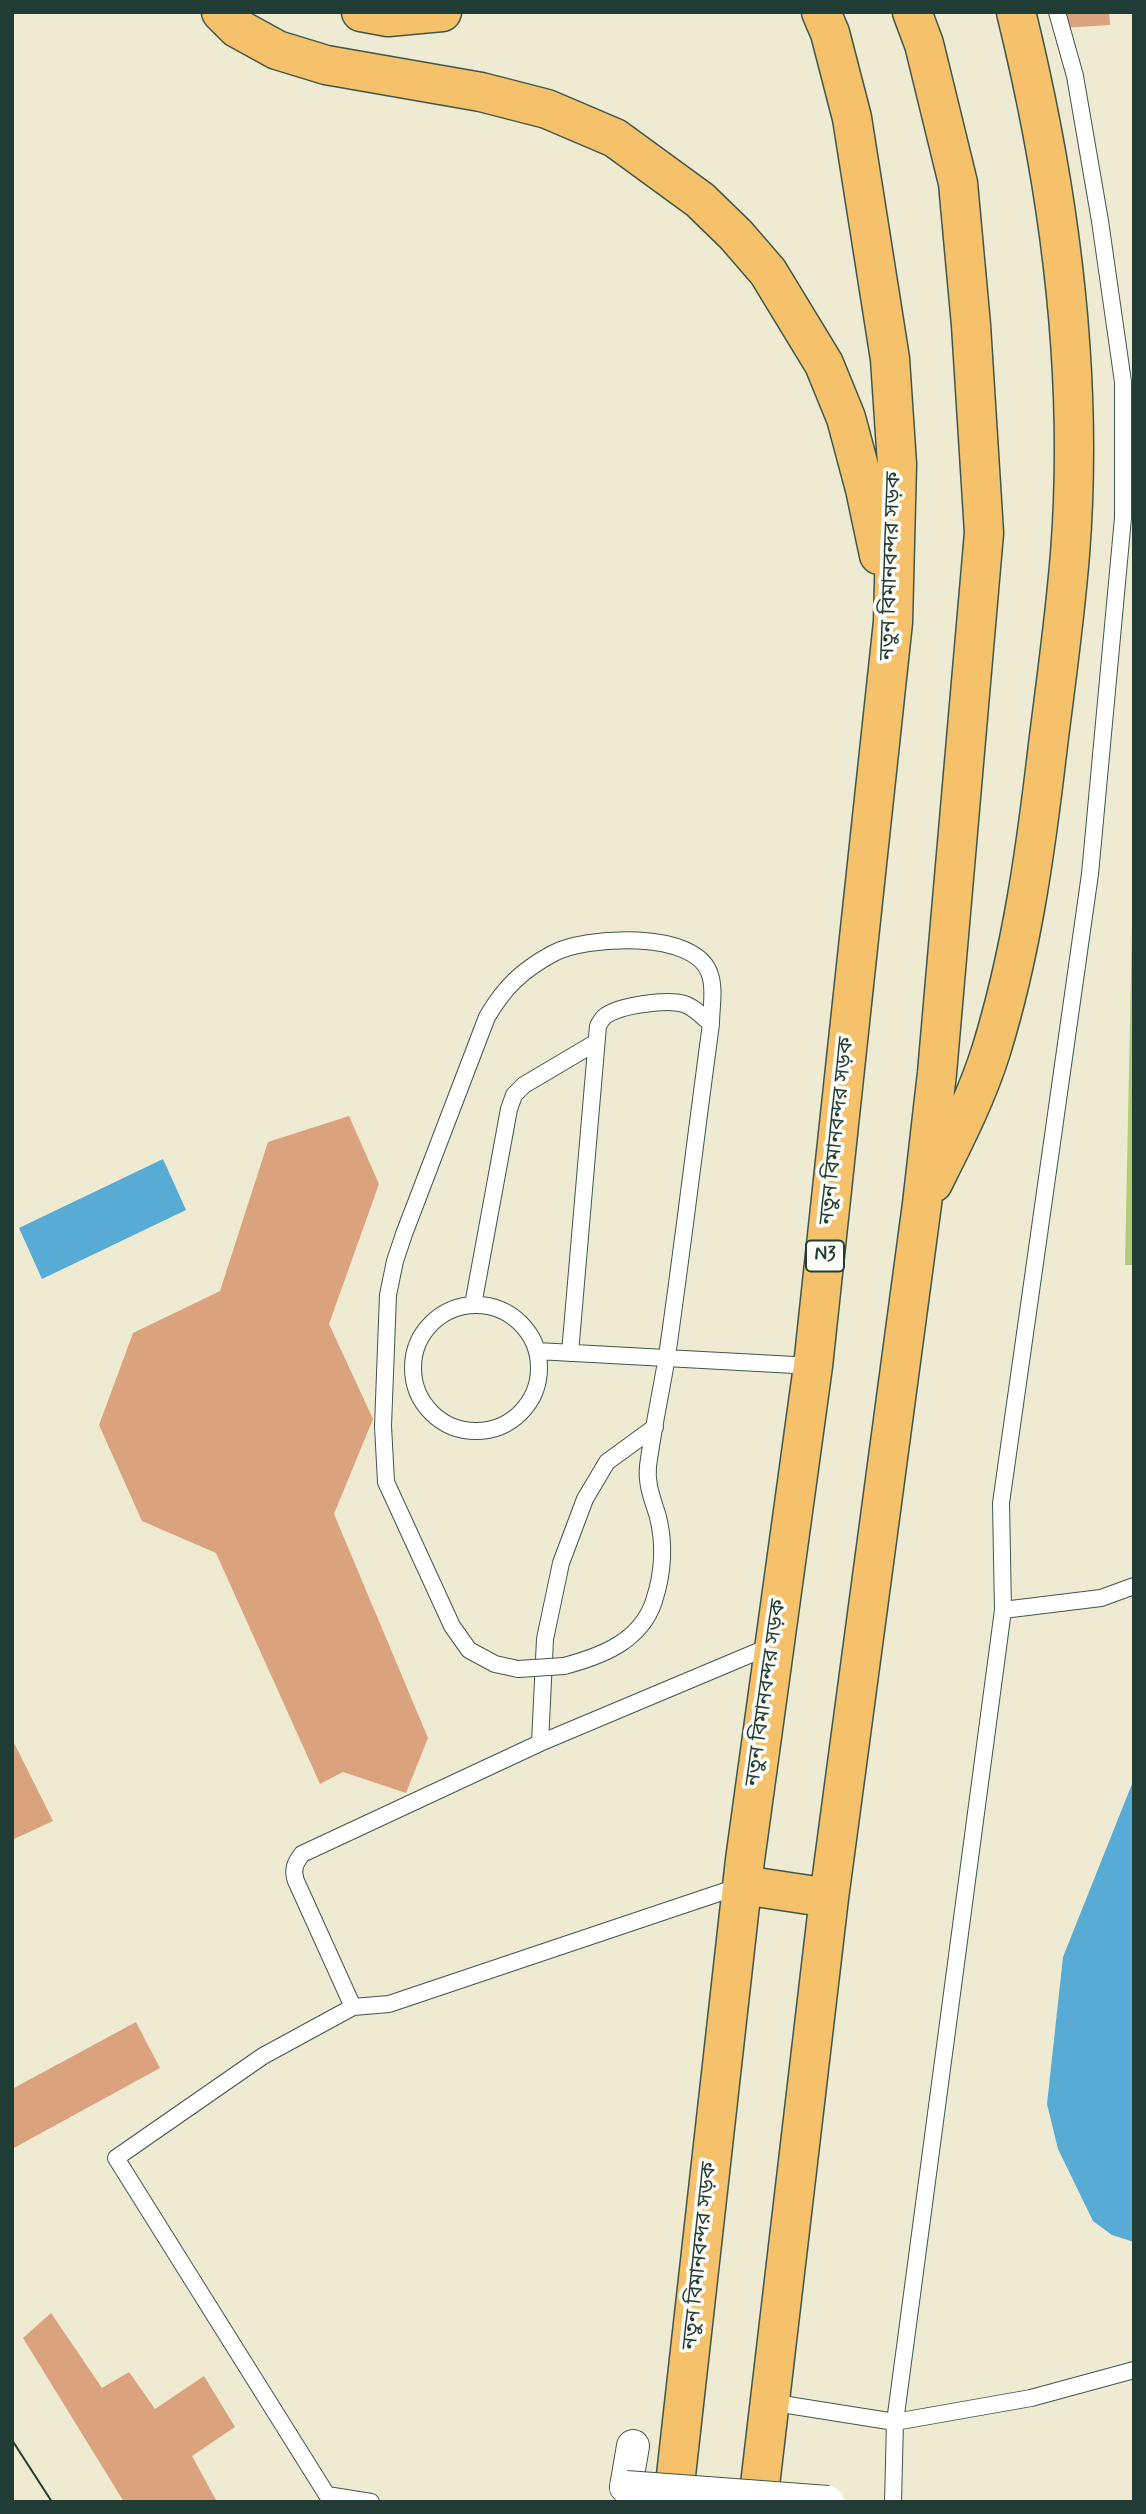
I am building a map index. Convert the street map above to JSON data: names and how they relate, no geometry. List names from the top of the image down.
{
  "streets": {
    "highway": ["নতুন বিমানবন্দর সড়ক", "N3"]
  }
}
